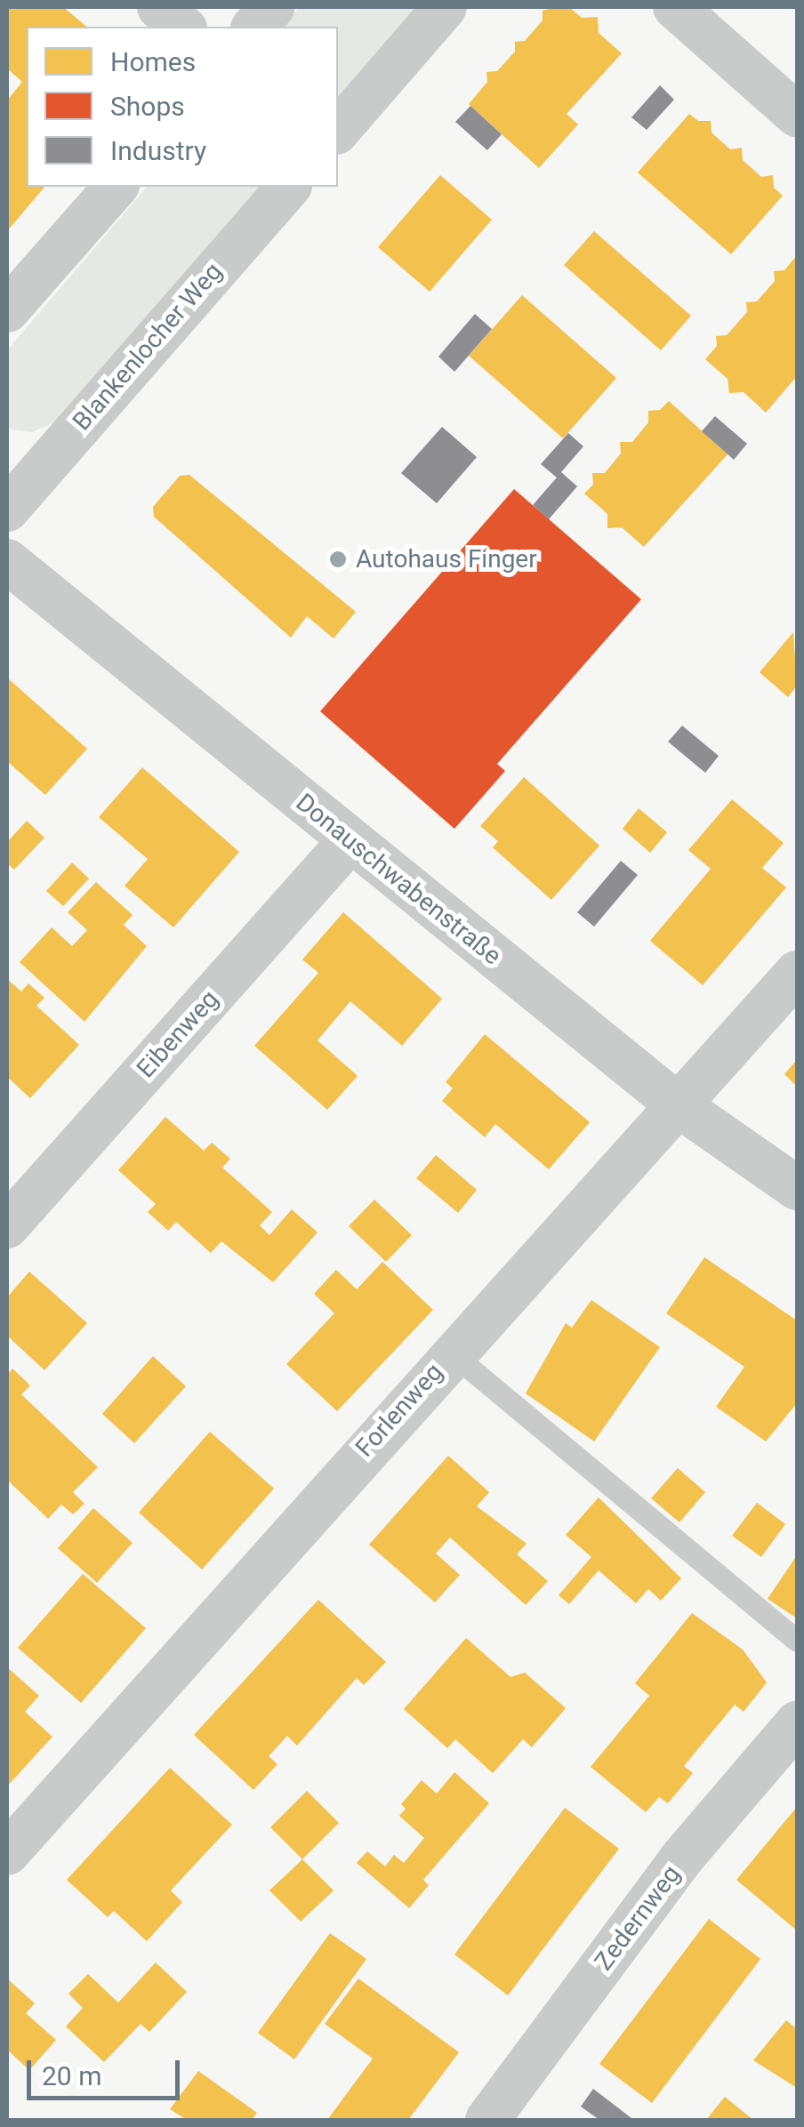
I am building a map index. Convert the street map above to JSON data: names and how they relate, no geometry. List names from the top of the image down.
{
  "streets": {
    "street": [
      "Blankenlocher Weg",
      "Donauschwabenstraße",
      "Eibenweg",
      "Forlenweg",
      "Zedernweg"
    ]
  },
  "crossings": [
    ["Donauschwabenstraße", "Eibenweg"],
    ["Donauschwabenstraße", "Forlenweg"]
  ],
  "places": ["Autohaus Finger"],
  "legend": ["Homes", "Shops", "Industry"],
  "scale_bar": "20 m"
}
